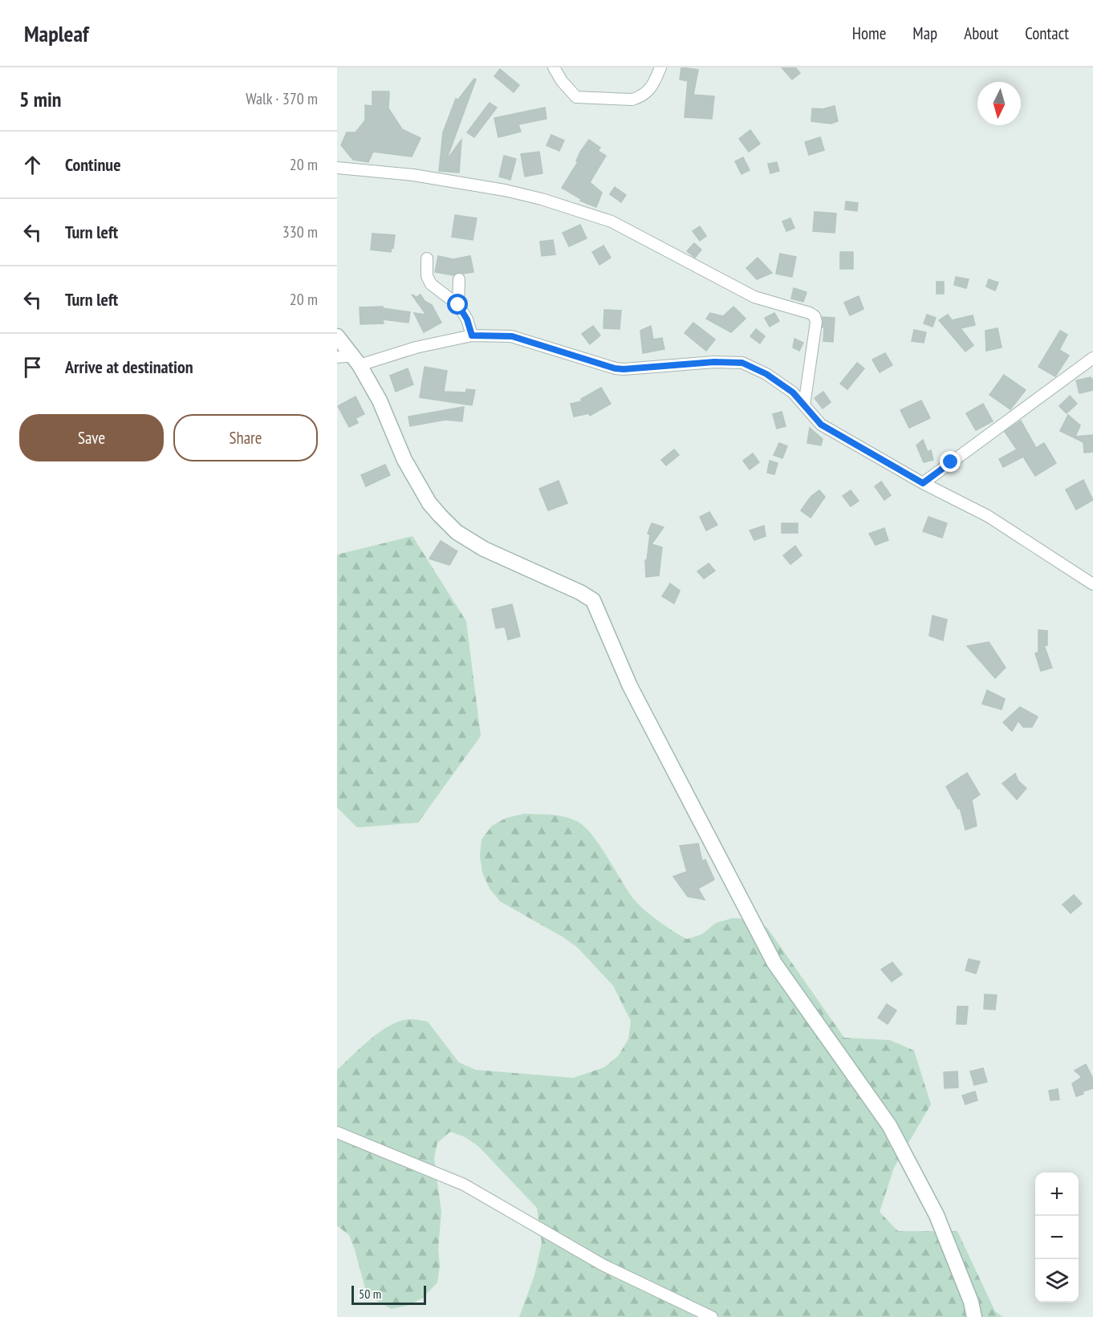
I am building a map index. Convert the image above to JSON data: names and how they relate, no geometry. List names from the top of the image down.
{
  "scale_bar": "50 m",
  "north": "bottom",
  "page": {
    "header": "Mapleaf",
    "nav": [
      "Home",
      "Map",
      "About",
      "Contact"
    ],
    "heading": ["5 min", "Walk · 370 m"],
    "list": [
      ["Continue", "20 m"],
      ["Turn left", "330 m"],
      ["Turn left", "20 m"],
      "Arrive at destination"
    ],
    "buttons": ["Save", "Share"],
    "map_buttons": ["+", "−"],
    "scale": "50 m"
  }
}
